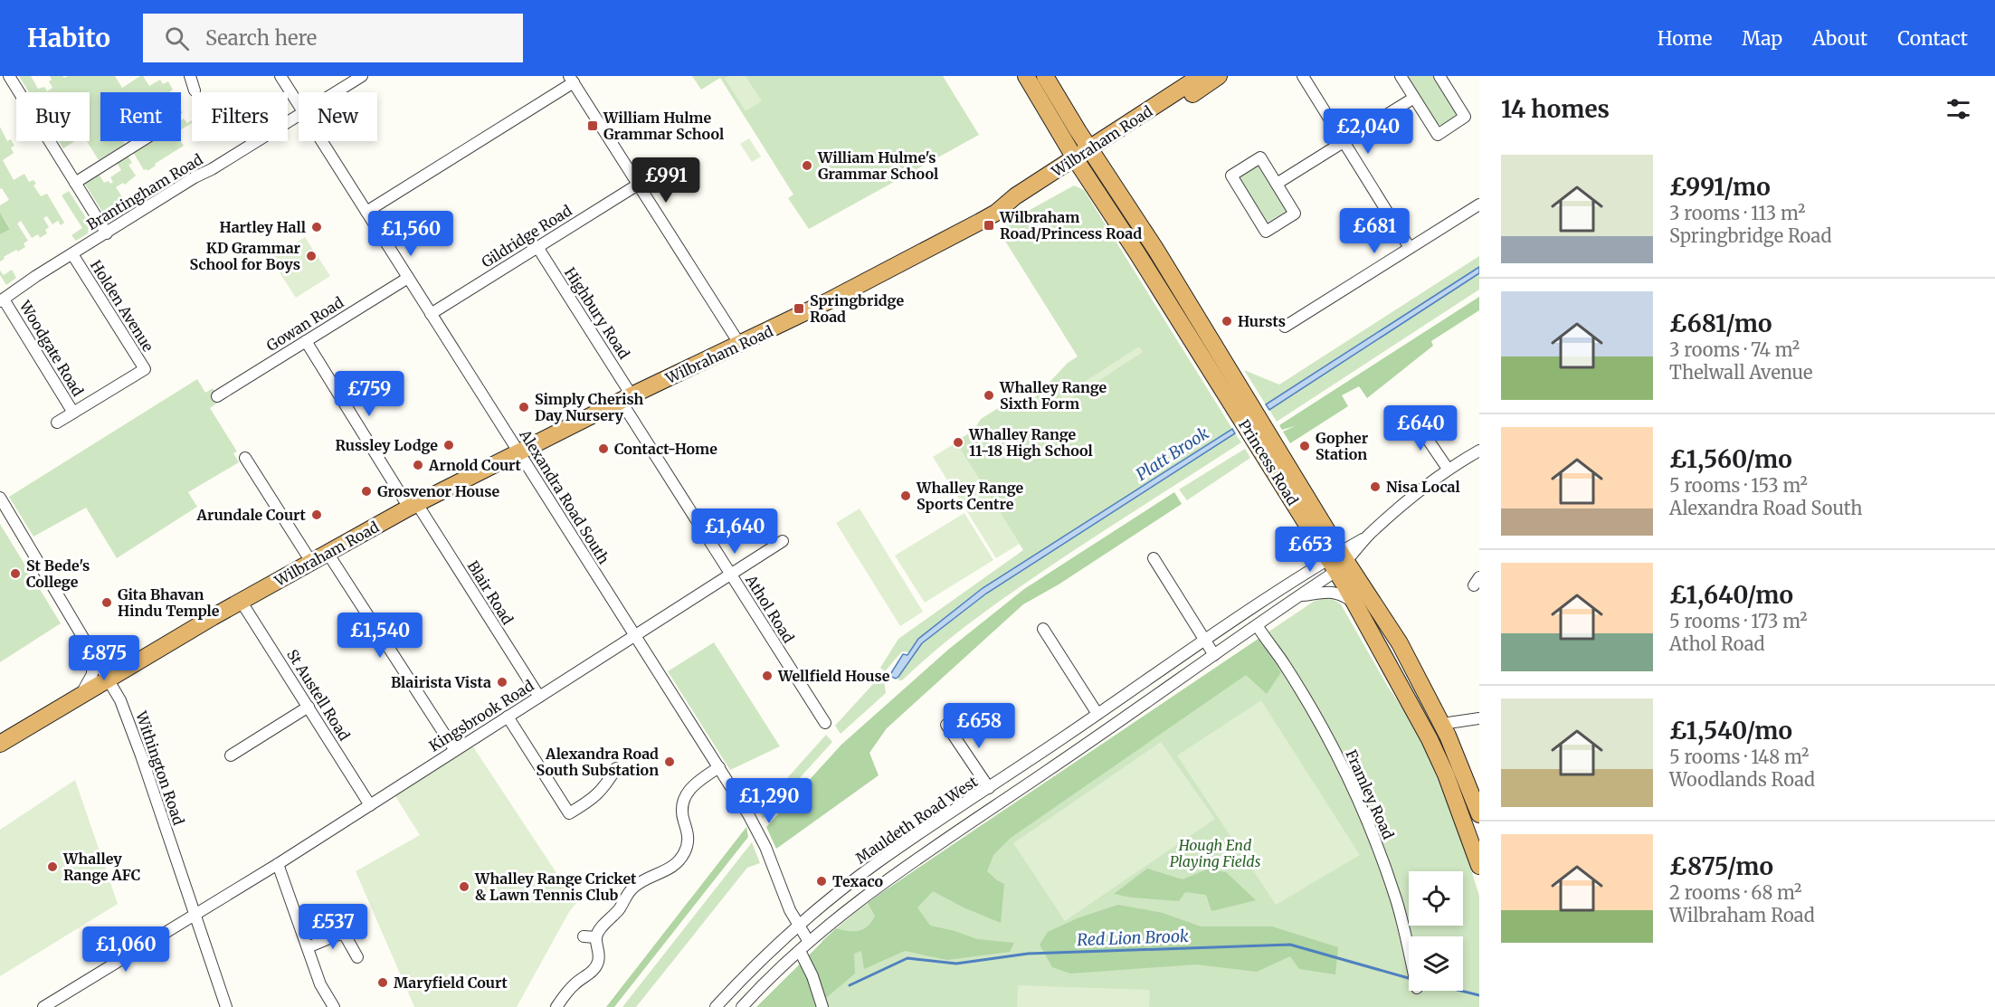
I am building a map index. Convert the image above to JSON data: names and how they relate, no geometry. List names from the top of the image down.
{
  "streets": {
    "highway": ["Wilbraham Road", "Princess Road"],
    "street": [
      "Brantingham Road",
      "Gildridge Road",
      "Holden Avenue",
      "Highbury Road",
      "Gowan Road",
      "Woodgate Road",
      "Alexandra Road South",
      "Blair Road",
      "Athol Road",
      "St Austell Road",
      "Kingsbrook Road",
      "Withington Road",
      "Framley Road",
      "Mauldeth Road West"
    ]
  },
  "crossings": [
    ["Wilbraham Road", "Highbury Road"],
    ["Wilbraham Road", "Princess Road"],
    ["Wilbraham Road", "Alexandra Road South"],
    ["Wilbraham Road", "Blair Road"],
    ["Wilbraham Road", "Athol Road"],
    ["Wilbraham Road", "St Austell Road"],
    ["Wilbraham Road", "Withington Road"],
    ["Brantingham Road", "Holden Avenue"],
    ["Brantingham Road", "Woodgate Road"],
    ["Gildridge Road", "Highbury Road"],
    ["Gildridge Road", "Alexandra Road South"],
    ["Holden Avenue", "Woodgate Road"],
    ["Highbury Road", "Athol Road"],
    ["Gowan Road", "Alexandra Road South"],
    ["Gowan Road", "Blair Road"],
    ["Princess Road", "Mauldeth Road West"],
    ["Alexandra Road South", "Kingsbrook Road"],
    ["Alexandra Road South", "Mauldeth Road West"],
    ["Blair Road", "Kingsbrook Road"],
    ["Athol Road", "Kingsbrook Road"],
    ["St Austell Road", "Kingsbrook Road"],
    ["Kingsbrook Road", "Withington Road"]
  ],
  "water": ["Platt Brook", "Red Lion Brook"],
  "parks": ["Hough End Playing Fields"],
  "places": {
    "transit": ["William Hulme Grammar School", "Wilbraham Road/Princess Road", "Springbridge Road"],
    "other": [
      "William Hulme's Grammar School",
      "Hartley Hall",
      "KD Grammar School for Boys",
      "Hursts",
      "Whalley Range Sixth Form",
      "Simply Cherish Day Nursery",
      "Whalley Range 11-18 High School",
      "Russley Lodge",
      "Gopher Station",
      "Contact-Home",
      "Arnold Court",
      "Nisa Local",
      "Grosvenor House",
      "Whalley Range Sports Centre",
      "Arundale Court",
      "St Bede's College",
      "Gita Bhavan Hindu Temple",
      "Wellfield House",
      "Blairista Vista",
      "Alexandra Road South Substation",
      "Whalley Range AFC",
      "Texaco",
      "Whalley Range Cricket & Lawn Tennis Club",
      "Maryfield Court"
    ]
  },
  "page": {
    "header": "Habito",
    "search": "Search here",
    "nav": [
      "Home",
      "Map",
      "About",
      "Contact"
    ],
    "heading": "14 homes",
    "chip": [
      "Buy",
      "Rent",
      "Filters",
      "New"
    ],
    "price": [
      "£2,040",
      "£991",
      "£681",
      "£1,560",
      "£759",
      "£640",
      "£1,640",
      "£653",
      "£1,540",
      "£875",
      "£658",
      "£1,290",
      "£537",
      "£1,060"
    ],
    "list": [
      {
        "name": "£991/mo",
        "note": "3 rooms · 113 m² · Springbridge Road"
      },
      {
        "name": "£681/mo",
        "note": "3 rooms · 74 m² · Thelwall Avenue"
      },
      {
        "name": "£1,560/mo",
        "note": "5 rooms · 153 m² · Alexandra Road South"
      },
      {
        "name": "£1,640/mo",
        "note": "5 rooms · 173 m² · Athol Road"
      },
      {
        "name": "£1,540/mo",
        "note": "5 rooms · 148 m² · Woodlands Road"
      },
      {
        "name": "£875/mo",
        "note": "2 rooms · 68 m² · Wilbraham Road"
      }
    ]
  }
}
